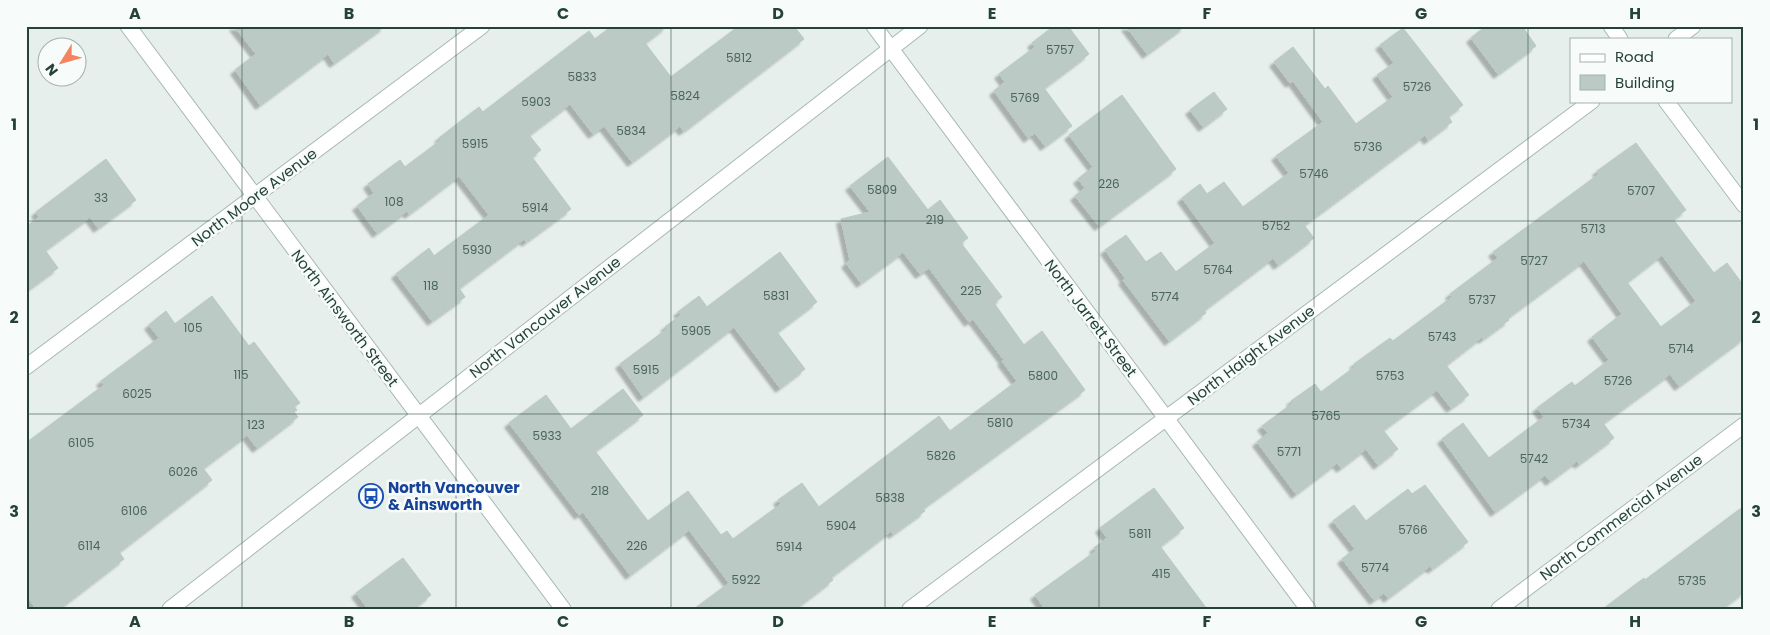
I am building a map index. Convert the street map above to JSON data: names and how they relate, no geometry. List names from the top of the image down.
{
  "streets": {
    "street": [
      "North Moore Avenue",
      "North Vancouver Avenue",
      "North Ainsworth Street",
      "North Jarrett Street",
      "North Haight Avenue",
      "North Commercial Avenue"
    ]
  },
  "crossings": [
    ["North Moore Avenue", "North Ainsworth Street"],
    ["North Vancouver Avenue", "North Ainsworth Street"],
    ["North Vancouver Avenue", "North Jarrett Street"],
    ["North Jarrett Street", "North Haight Avenue"]
  ],
  "places": {
    "bus stop": ["North Vancouver & Ainsworth"]
  },
  "house_numbers": [
    "5757",
    "5812",
    "5833",
    "5726",
    "5824",
    "5769",
    "5903",
    "5834",
    "5915",
    "5736",
    "5746",
    "226",
    "5809",
    "5707",
    "33",
    "108",
    "5914",
    "219",
    "5752",
    "5713",
    "5930",
    "5727",
    "5764",
    "118",
    "225",
    "5831",
    "5774",
    "5737",
    "105",
    "5905",
    "5743",
    "5714",
    "5915",
    "115",
    "5800",
    "5753",
    "5726",
    "6025",
    "5765",
    "5810",
    "5734",
    "123",
    "5933",
    "6105",
    "5771",
    "5826",
    "5742",
    "6026",
    "218",
    "5838",
    "6106",
    "5904",
    "5766",
    "5811",
    "6114",
    "226",
    "5914",
    "5774",
    "415",
    "5922",
    "5735"
  ],
  "legend": ["Road", "Building"],
  "north": "bottom left",
  "grid": {
    "columns": [
      "A",
      "B",
      "C",
      "D",
      "E",
      "F",
      "G",
      "H"
    ],
    "rows": ["1", "2", "3"]
  }
}
